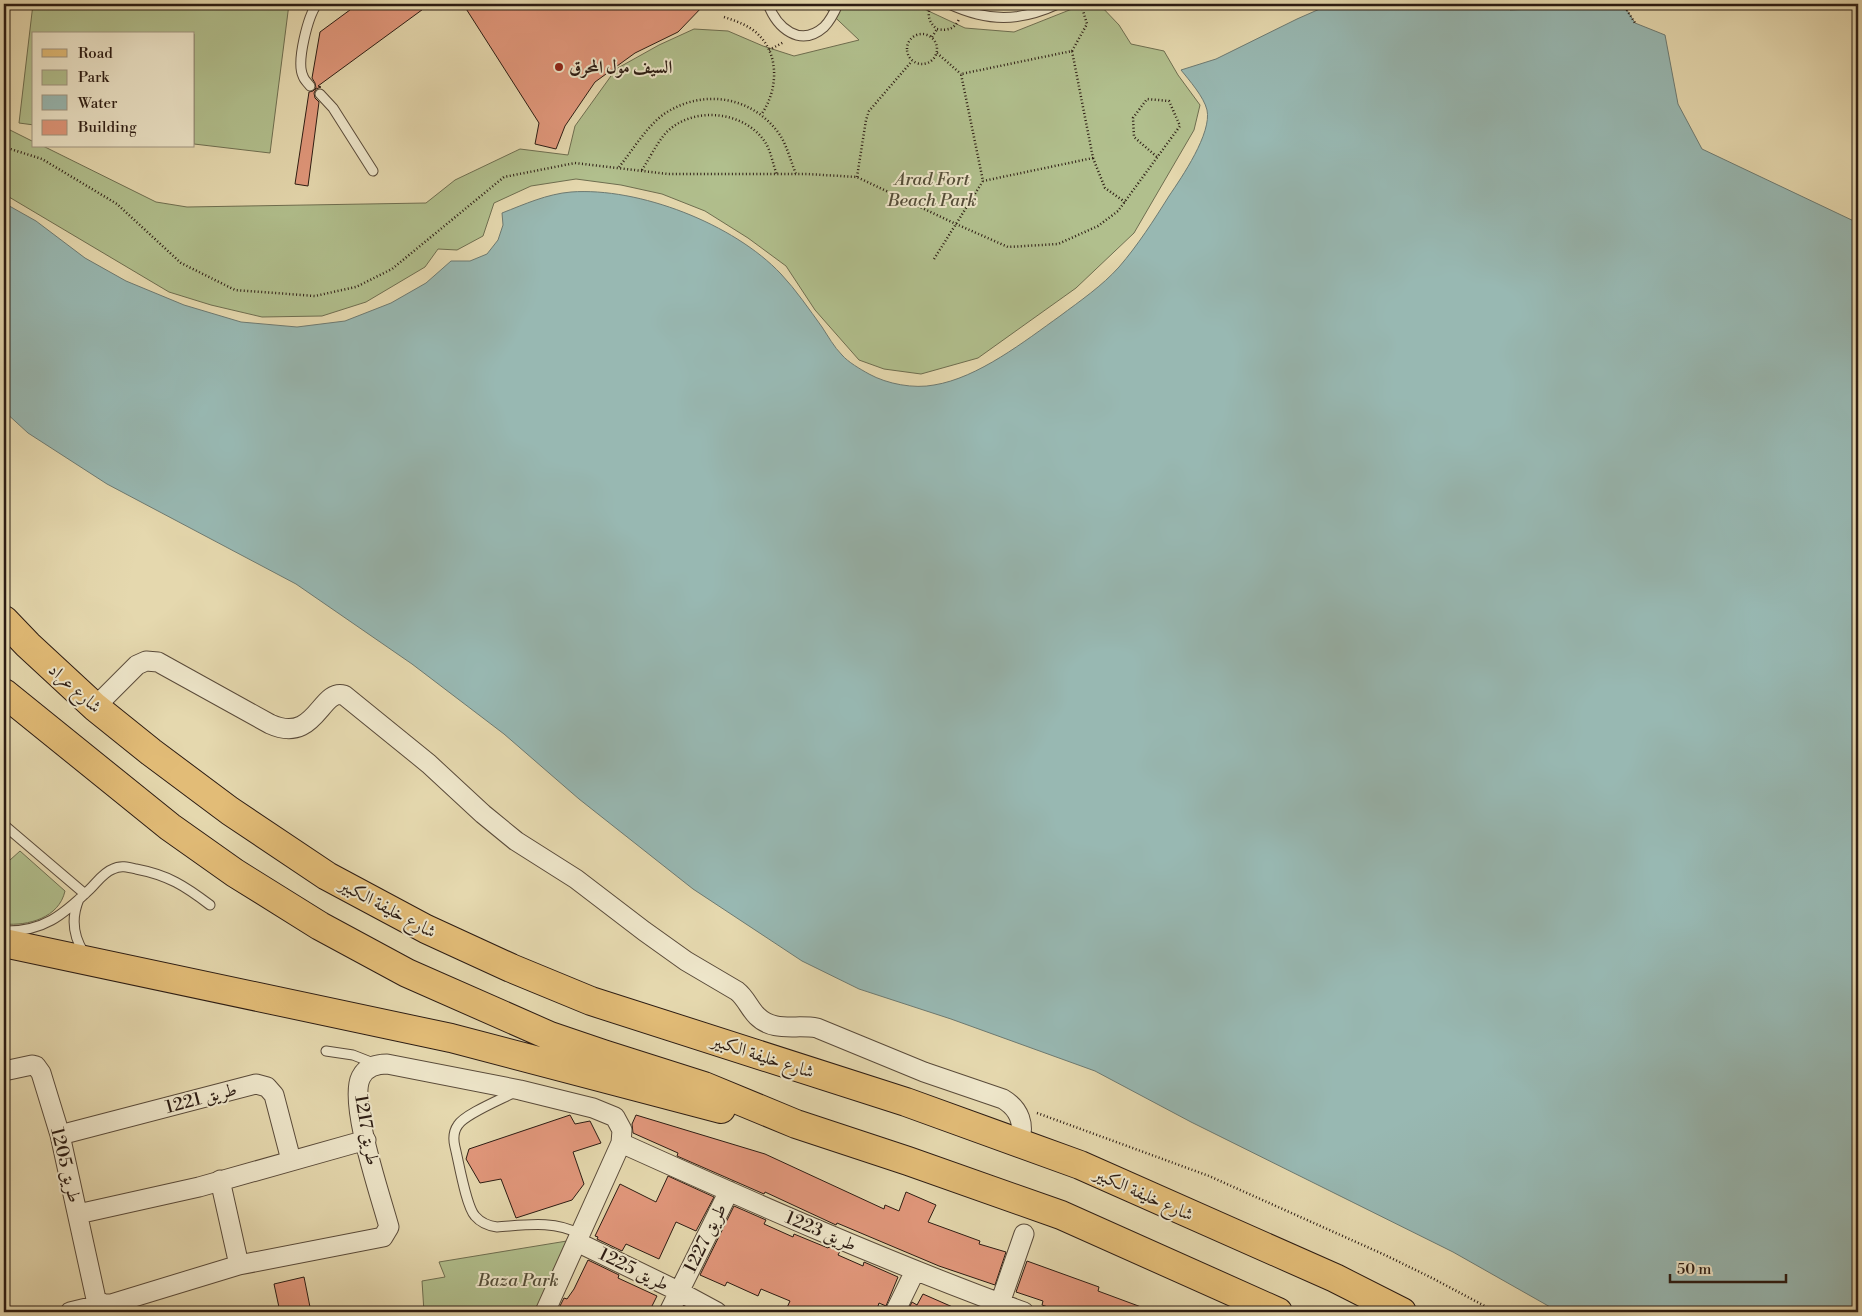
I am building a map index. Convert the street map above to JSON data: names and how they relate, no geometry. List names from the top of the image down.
{
  "streets": {
    "main road": ["شارع عراد", "شارع خليفة الكبير"],
    "street": [
      "طريق 1221",
      "طريق 1217",
      "طريق 1205",
      "طريق 1223",
      "طريق 1227",
      "طريق 1225"
    ]
  },
  "crossings": [
    ["شارع عراد", "شارع خليفة الكبير"],
    ["طريق 1221", "طريق 1205"],
    ["طريق 1217", "طريق 1205"],
    ["طريق 1223", "طريق 1227"],
    ["طريق 1223", "طريق 1225"],
    ["طريق 1227", "طريق 1225"]
  ],
  "parks": ["Arad Fort Beach Park", "Baza Park"],
  "places": ["السيف مول المحرق"],
  "legend": [
    "Road",
    "Park",
    "Water",
    "Building"
  ],
  "scale_bar": "50 m"
}
